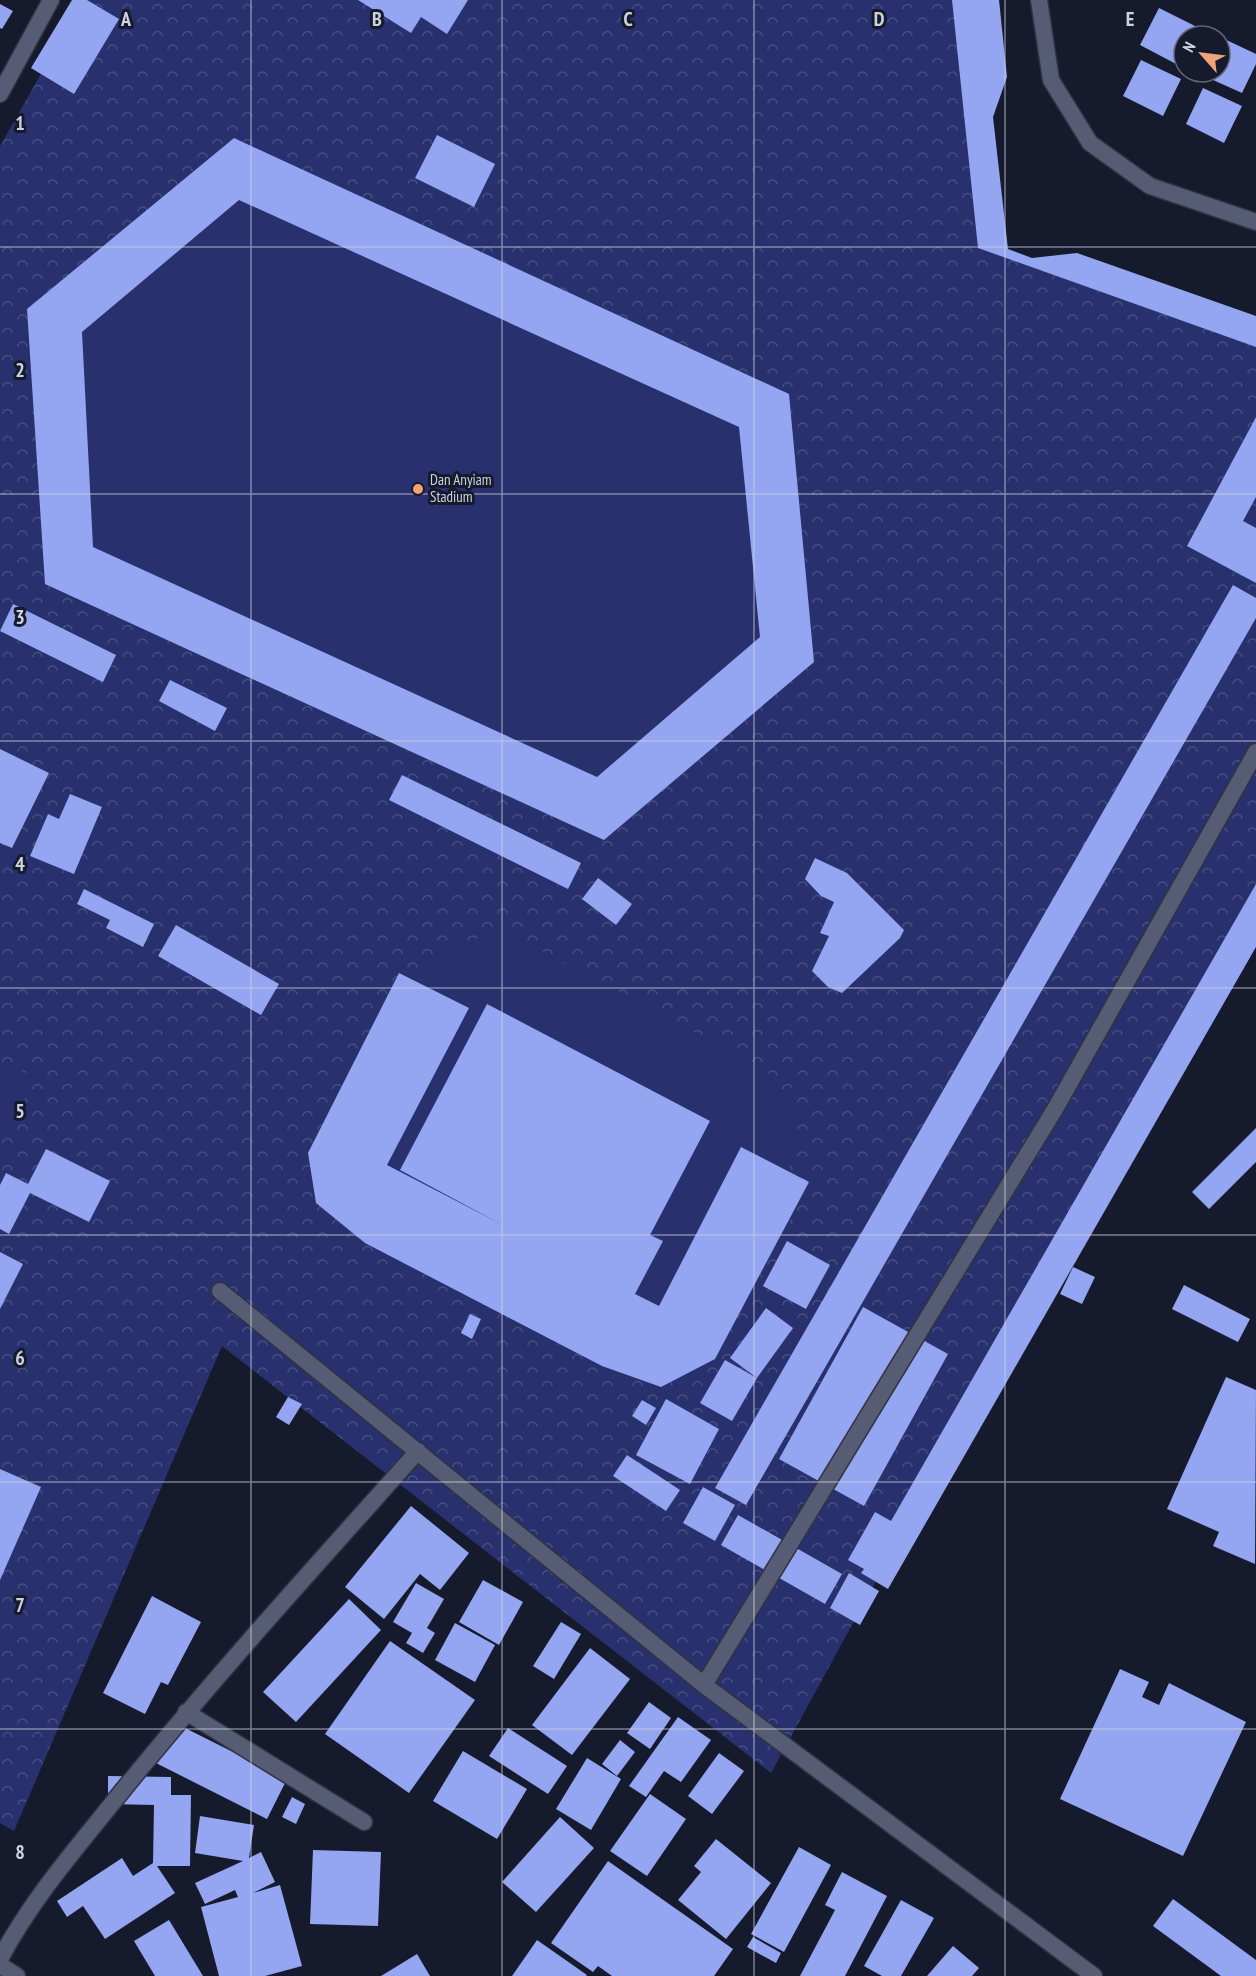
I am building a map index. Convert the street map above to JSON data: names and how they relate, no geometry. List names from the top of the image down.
{
  "places": ["Dan Anyiam Stadium"],
  "north": "top left",
  "grid": {
    "columns": [
      "A",
      "B",
      "C",
      "D",
      "E"
    ],
    "rows": [
      "1",
      "2",
      "3",
      "4",
      "5",
      "6",
      "7",
      "8"
    ]
  }
}
